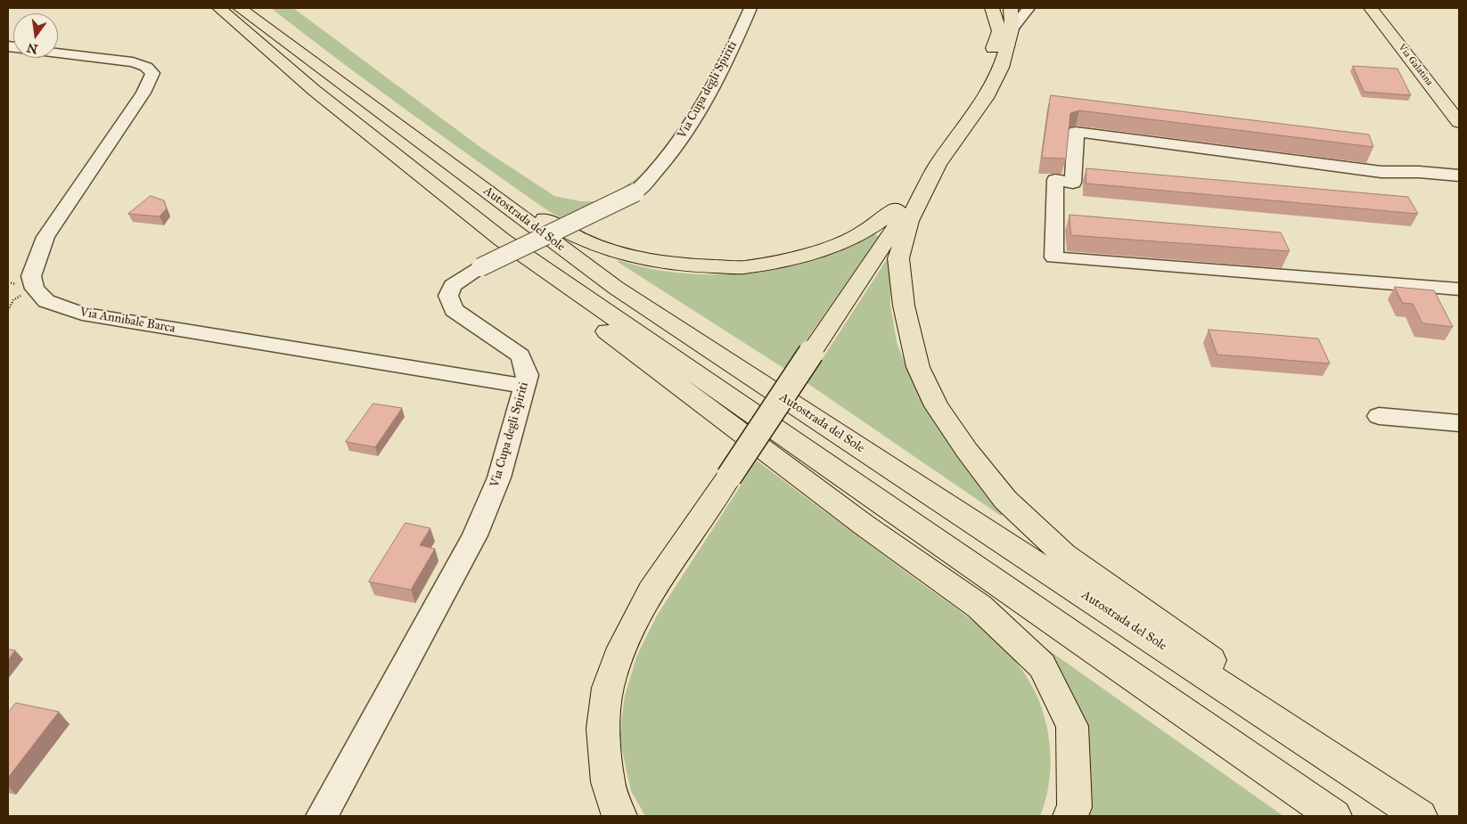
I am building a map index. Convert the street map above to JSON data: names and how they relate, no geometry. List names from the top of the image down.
{
  "streets": {
    "main road": ["Via Galatina", "Autostrada del Sole"],
    "street": ["Via Cupa degli Spiriti", "Via Annibale Barca"]
  },
  "crossings": [
    ["Via Cupa degli Spiriti", "Via Annibale Barca"]
  ],
  "north": "bottom"
}
